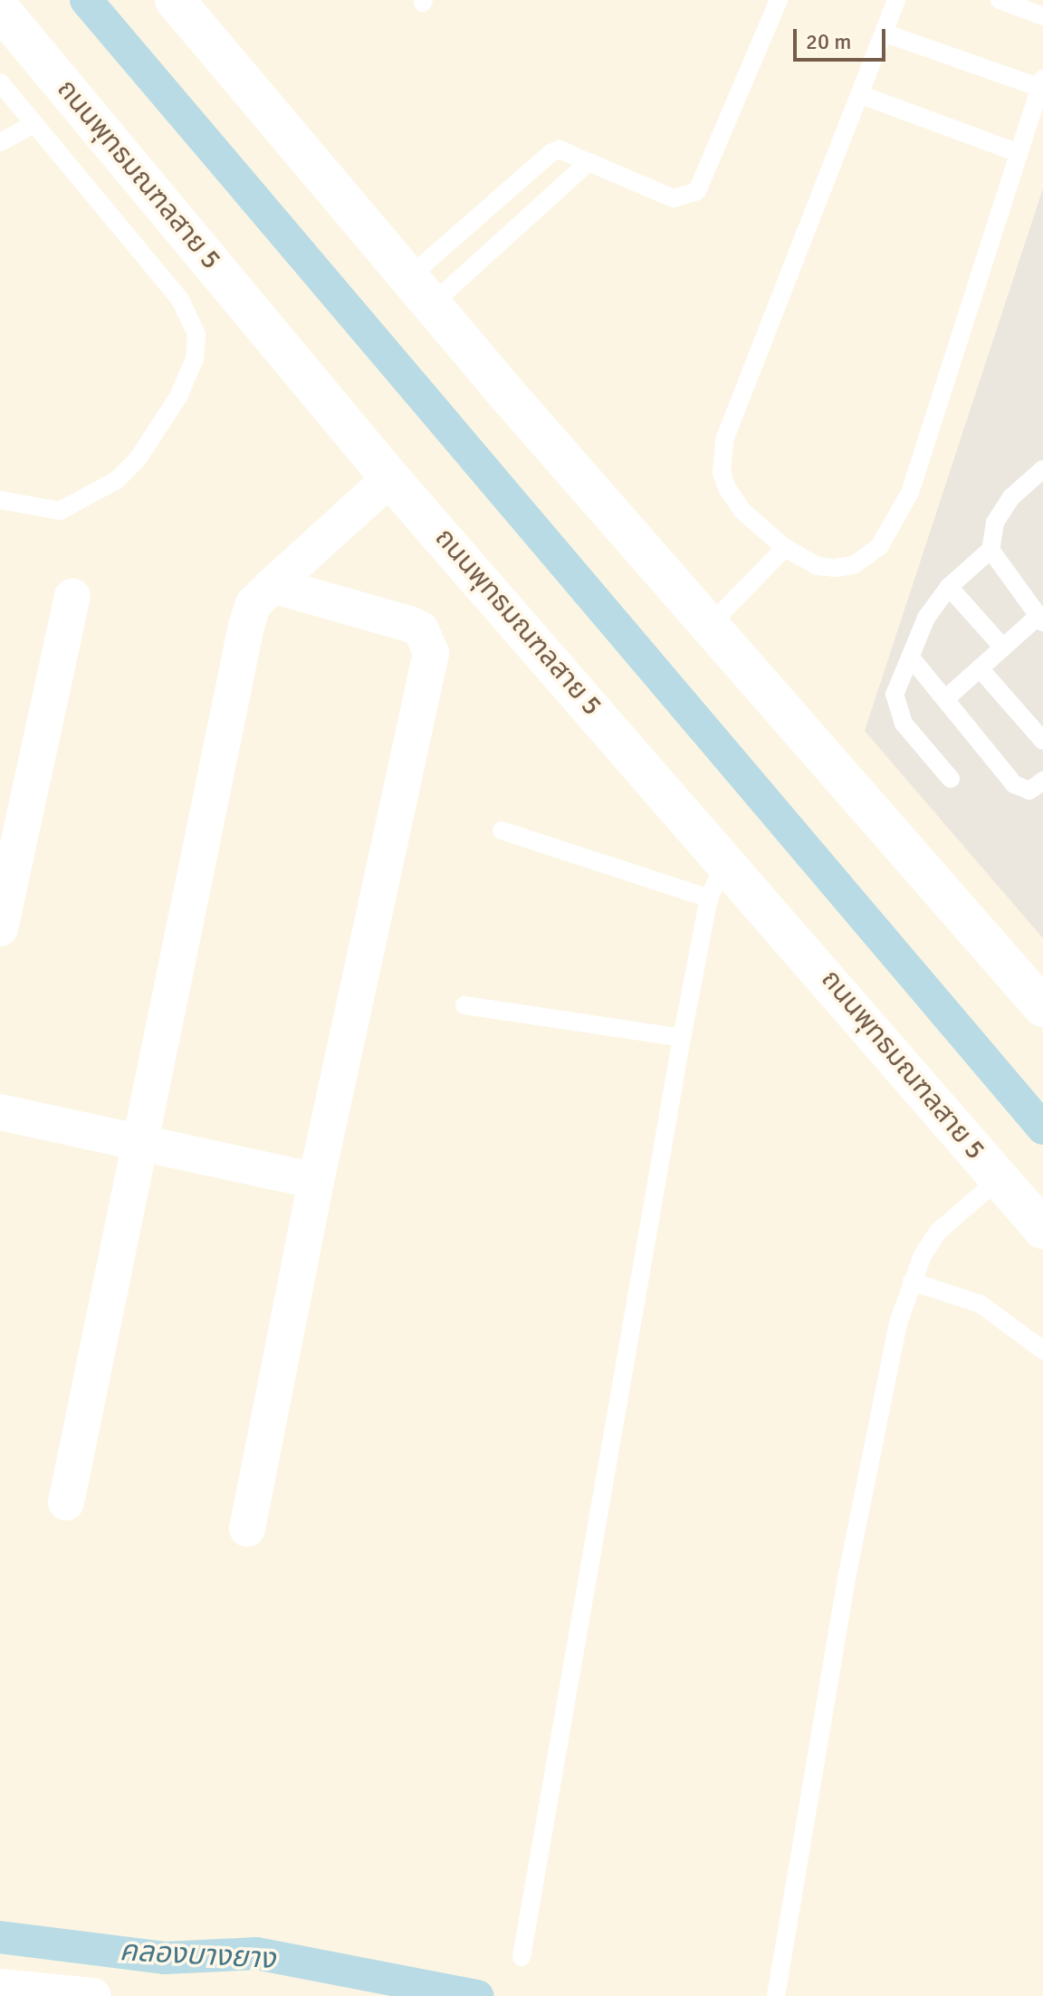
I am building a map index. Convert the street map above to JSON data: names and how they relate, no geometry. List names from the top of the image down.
{
  "streets": {
    "main road": ["ถนนพุทธมณฑลสาย 5"]
  },
  "water": ["คลองบางยาง"],
  "scale_bar": "20 m"
}
